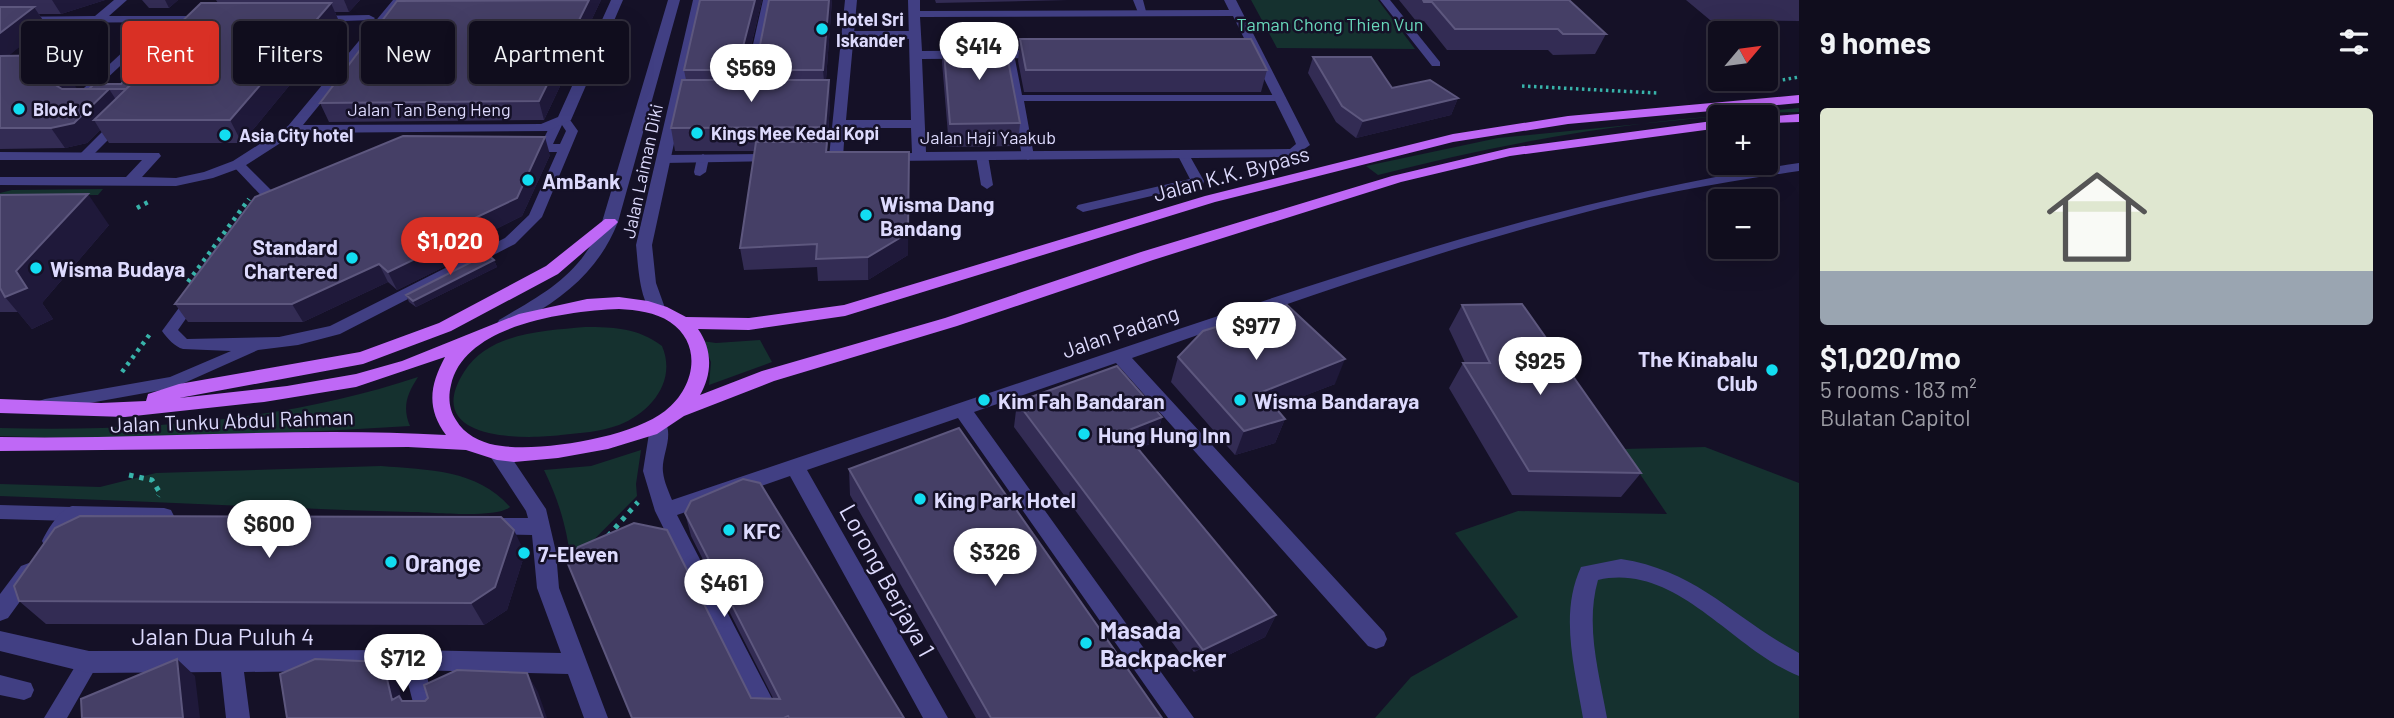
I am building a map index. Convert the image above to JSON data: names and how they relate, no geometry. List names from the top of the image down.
{
  "streets": {
    "main road": ["Jalan K.K. Bypass", "Jalan Tunku Abdul Rahman"],
    "street": [
      "Jalan Tan Beng Heng",
      "Jalan Haji Yaakub",
      "Jalan Laiman Diki",
      "Jalan Padang",
      "Lorong Berjaya 1",
      "Jalan Dua Puluh 4"
    ]
  },
  "crossings": [
    ["Jalan Laiman Diki", "Jalan Tunku Abdul Rahman"],
    ["Jalan Padang", "Lorong Berjaya 1"]
  ],
  "parks": ["Taman Chong Thien Vun"],
  "places": [
    "Hotel Sri Iskander",
    "Block C",
    "Kings Mee Kedai Kopi",
    "Asia City hotel",
    "AmBank",
    "Wisma Dang Bandang",
    "Standard Chartered",
    "Wisma Budaya",
    "The Kinabalu Club",
    "Kim Fah Bandaran",
    "Wisma Bandaraya",
    "Hung Hung Inn",
    "King Park Hotel",
    "KFC",
    "7-Eleven",
    "Orange",
    "Masada Backpacker"
  ],
  "north": "top right",
  "page": {
    "heading": "9 homes",
    "map_buttons": ["+", "−"],
    "chip": [
      "Buy",
      "Rent",
      "Filters",
      "New",
      "Apartment"
    ],
    "price": [
      "$414",
      "$569",
      "$1,020",
      "$977",
      "$925",
      "$600",
      "$326",
      "$461",
      "$712"
    ],
    "list": [
      {
        "name": "$1,020/mo",
        "note": "5 rooms · 183 m² · Bulatan Capitol"
      }
    ]
  }
}
